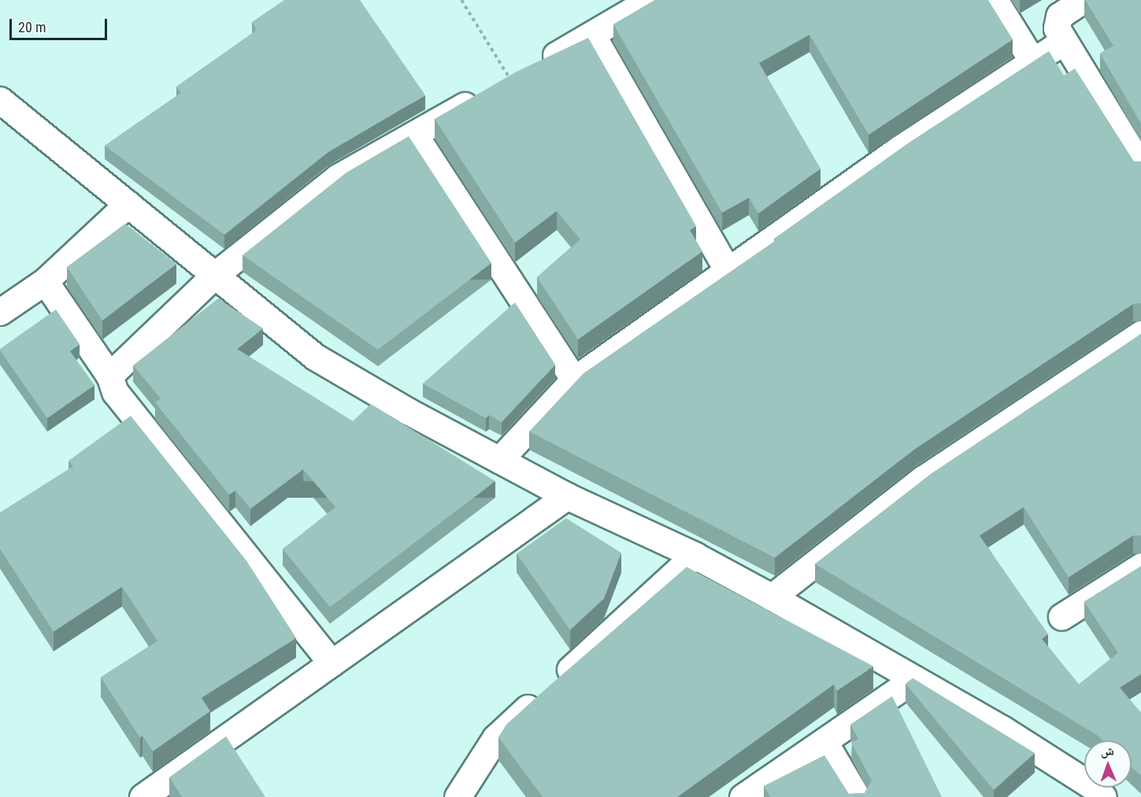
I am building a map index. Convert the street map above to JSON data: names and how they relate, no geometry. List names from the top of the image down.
{
  "scale_bar": "20 m",
  "north": "top"
}
